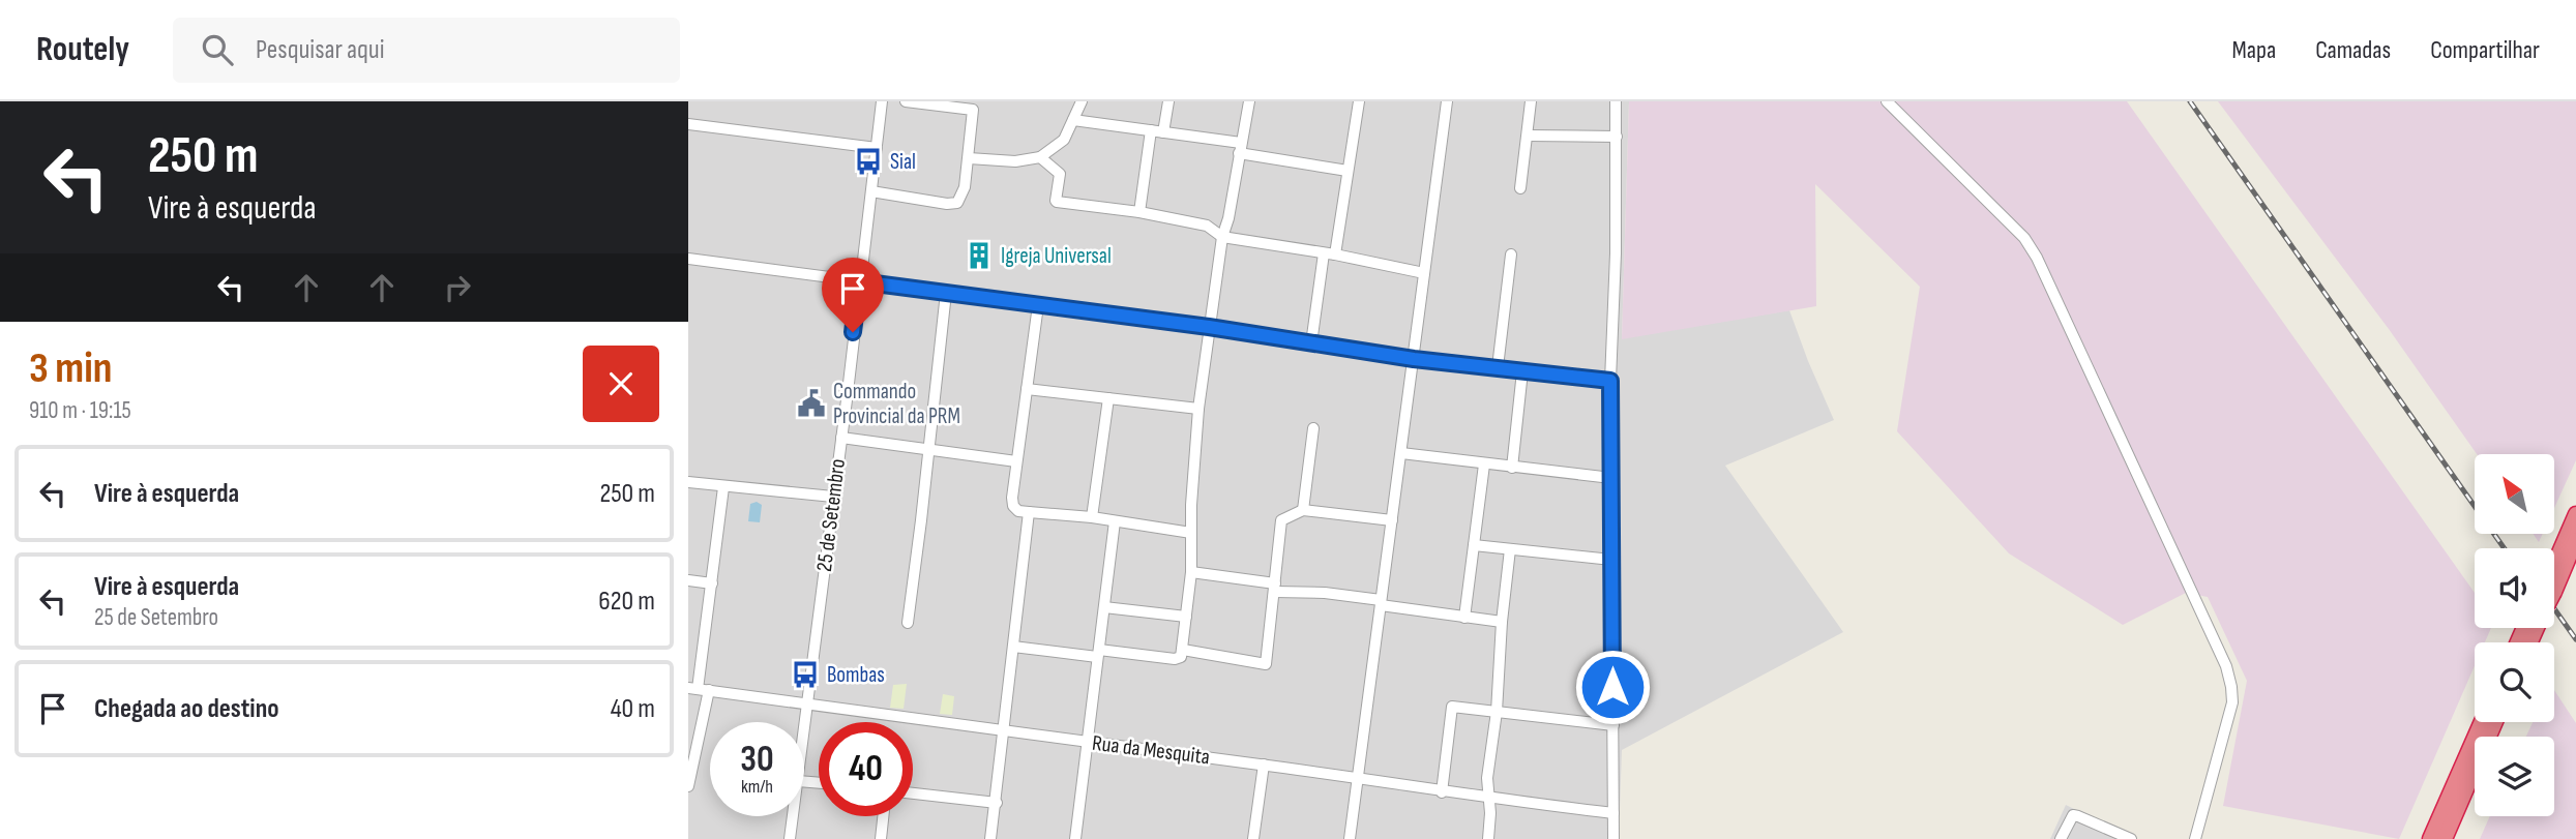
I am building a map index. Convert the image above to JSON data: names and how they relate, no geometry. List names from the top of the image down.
{
  "streets": {
    "street": ["25 de Setembro", "Rua da Mesquita"]
  },
  "crossings": [
    ["25 de Setembro", "Rua da Mesquita"]
  ],
  "places": {
    "bus stop": ["Sial", "Bombas"],
    "building": ["Igreja Universal"],
    "public building": ["Commando Provincial da PRM"]
  },
  "north": "top left",
  "page": {
    "header": "Routely",
    "search": "Pesquisar aqui",
    "nav": ["Mapa", "Camadas", "Compartilhar"],
    "turn": ["250 m", "Vire à esquerda"],
    "heading": ["3 min", "910 m · 19:15"],
    "list": [
      {
        "name": "Vire à esquerda",
        "value": "250 m"
      },
      {
        "name": "Vire à esquerda",
        "note": "25 de Setembro",
        "value": "620 m"
      },
      {
        "name": "Chegada ao destino",
        "value": "40 m"
      }
    ],
    "speed": "30 km/h",
    "limit": "40"
  }
}
